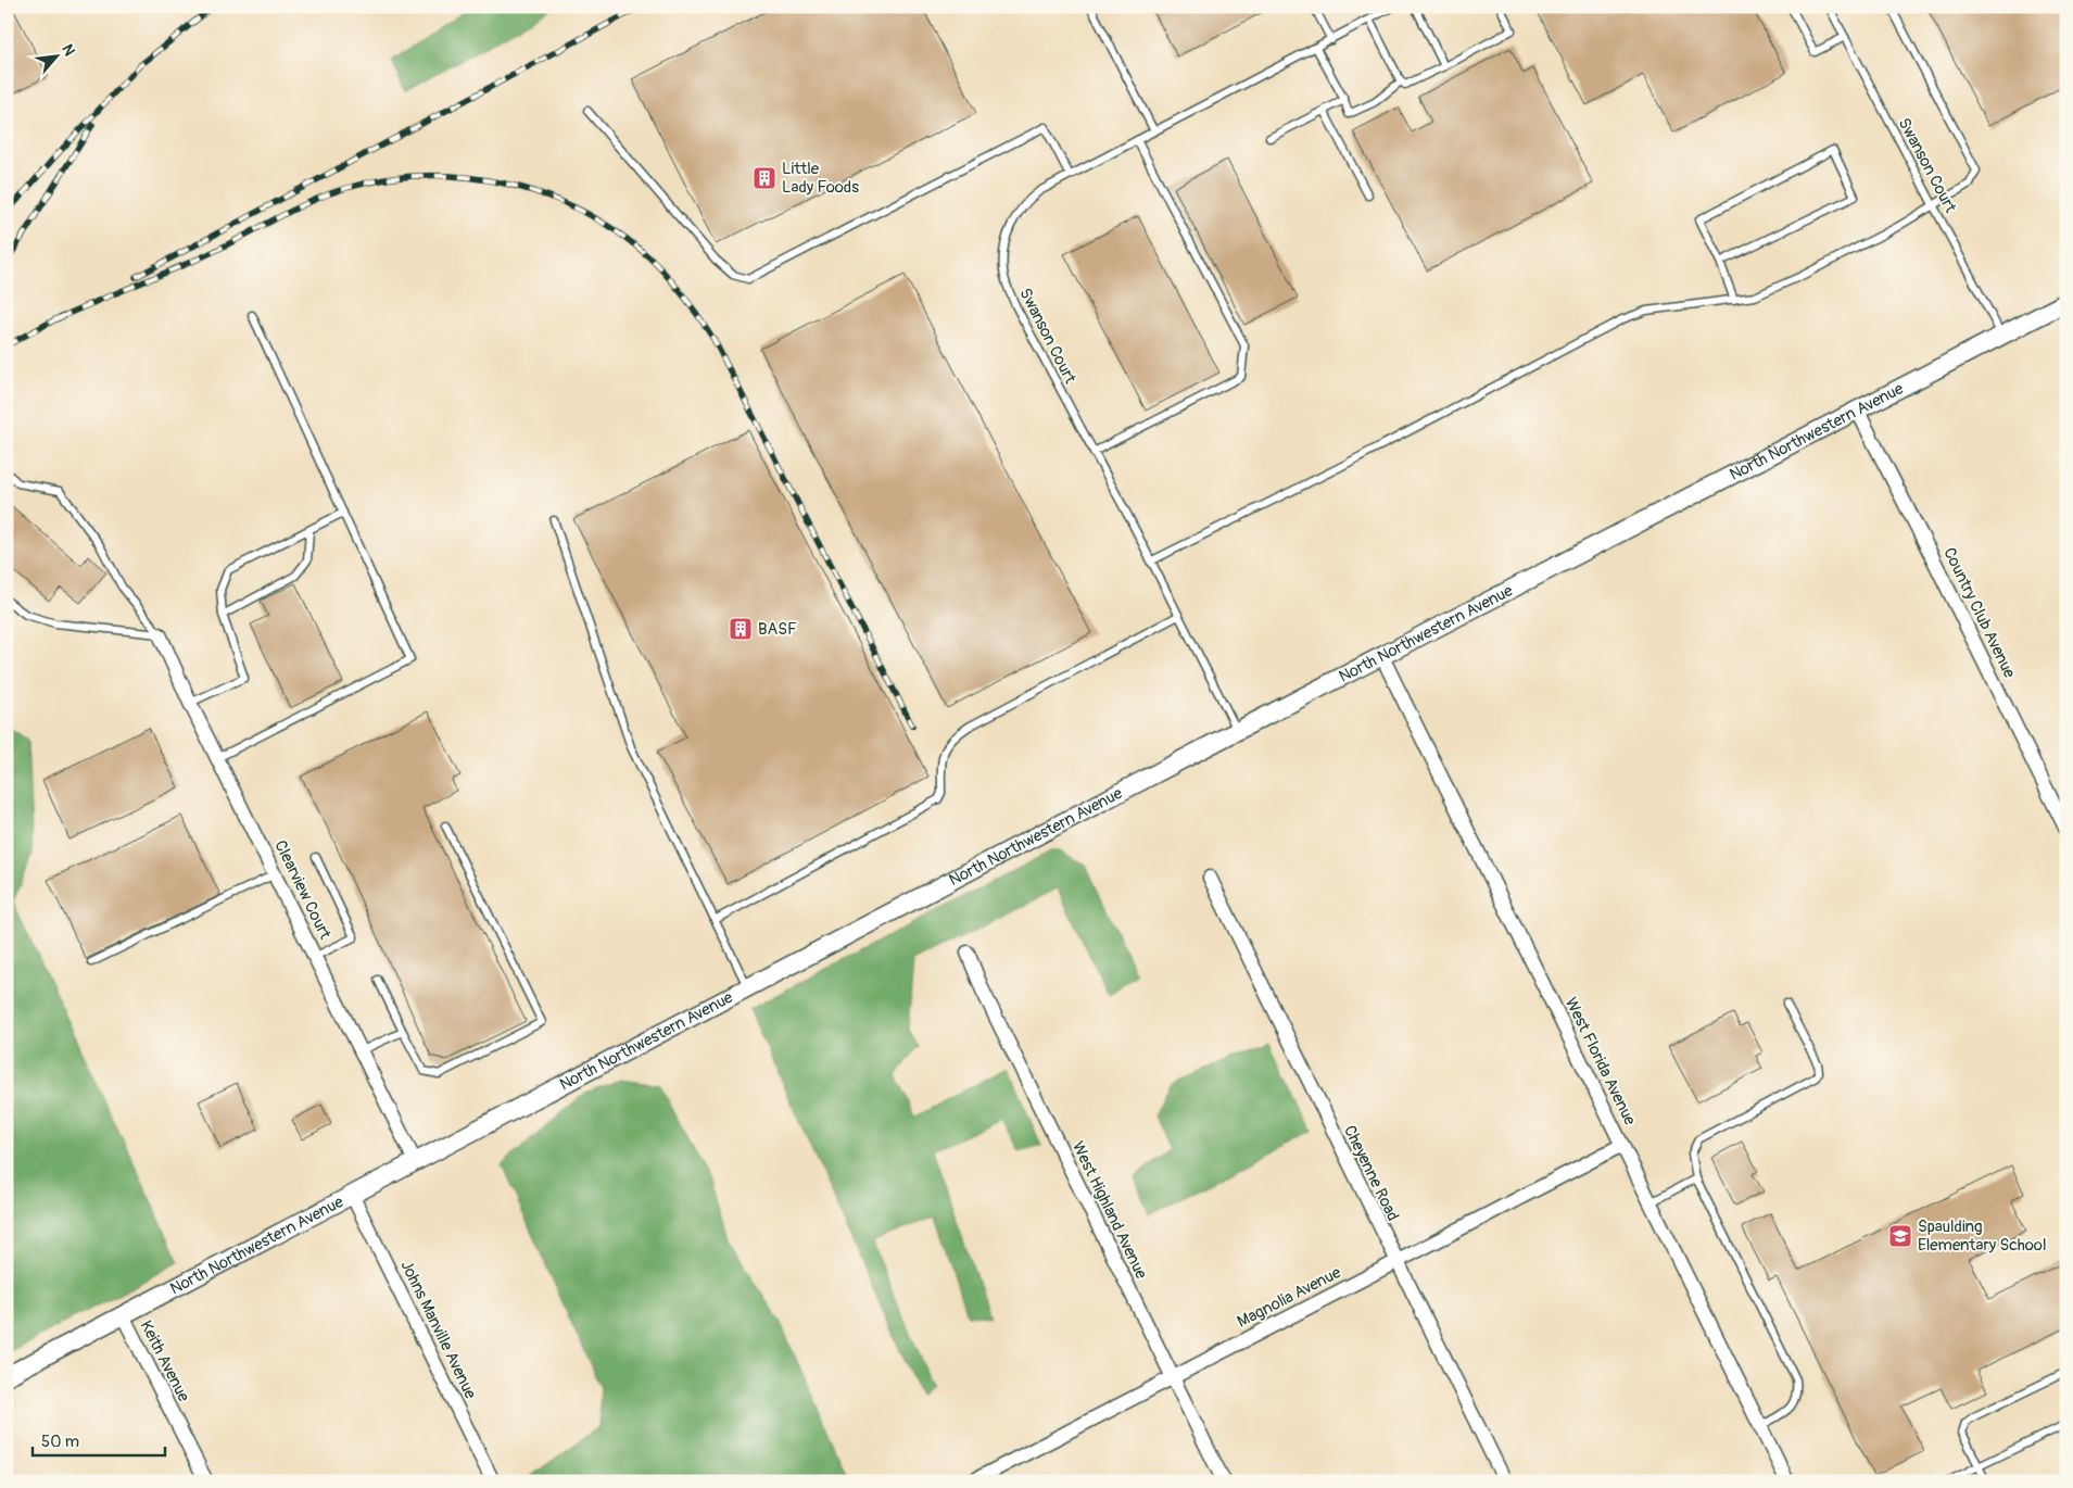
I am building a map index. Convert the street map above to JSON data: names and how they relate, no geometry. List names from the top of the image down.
{
  "streets": {
    "street": [
      "North Northwestern Avenue",
      "Country Club Avenue",
      "Clearview Court",
      "West Florida Avenue",
      "Cheyenne Road",
      "West Highland Avenue",
      "Magnolia Avenue",
      "Johns Manville Avenue",
      "Keith Avenue"
    ],
    "lane": ["Swanson Court"]
  },
  "crossings": [
    ["Swanson Court", "North Northwestern Avenue"],
    ["North Northwestern Avenue", "Country Club Avenue"],
    ["North Northwestern Avenue", "Clearview Court"],
    ["North Northwestern Avenue", "West Florida Avenue"],
    ["North Northwestern Avenue", "Johns Manville Avenue"],
    ["North Northwestern Avenue", "Keith Avenue"],
    ["West Florida Avenue", "Magnolia Avenue"],
    ["Cheyenne Road", "Magnolia Avenue"],
    ["West Highland Avenue", "Magnolia Avenue"]
  ],
  "places": {
    "building": ["Little Lady Foods", "BASF"],
    "school or university": ["Spaulding Elementary School"]
  },
  "scale_bar": "50 m",
  "north": "top right"
}
